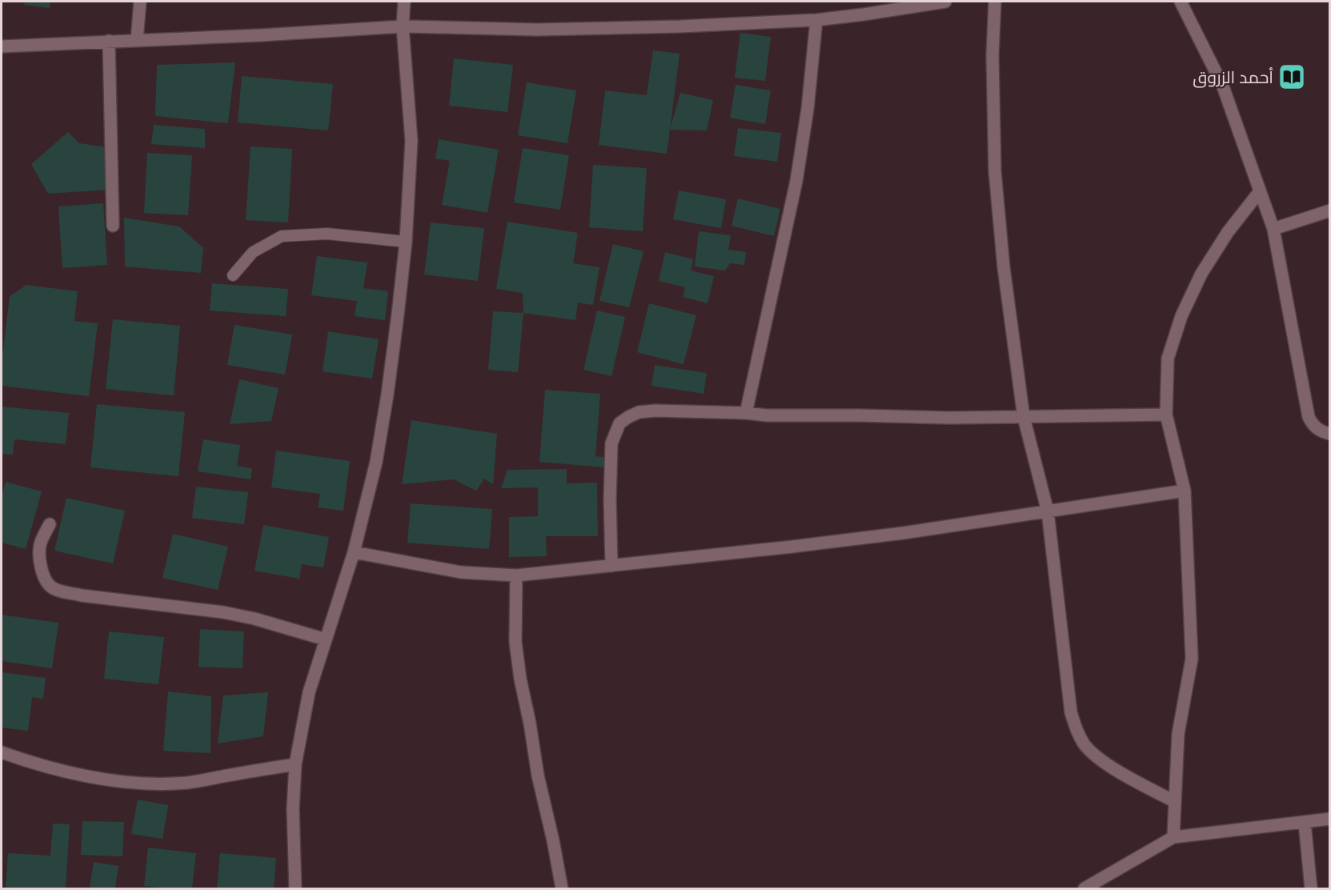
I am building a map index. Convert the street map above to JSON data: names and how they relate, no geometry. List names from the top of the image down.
{
  "places": {
    "library": ["أحمد الزروق"]
  }
}
